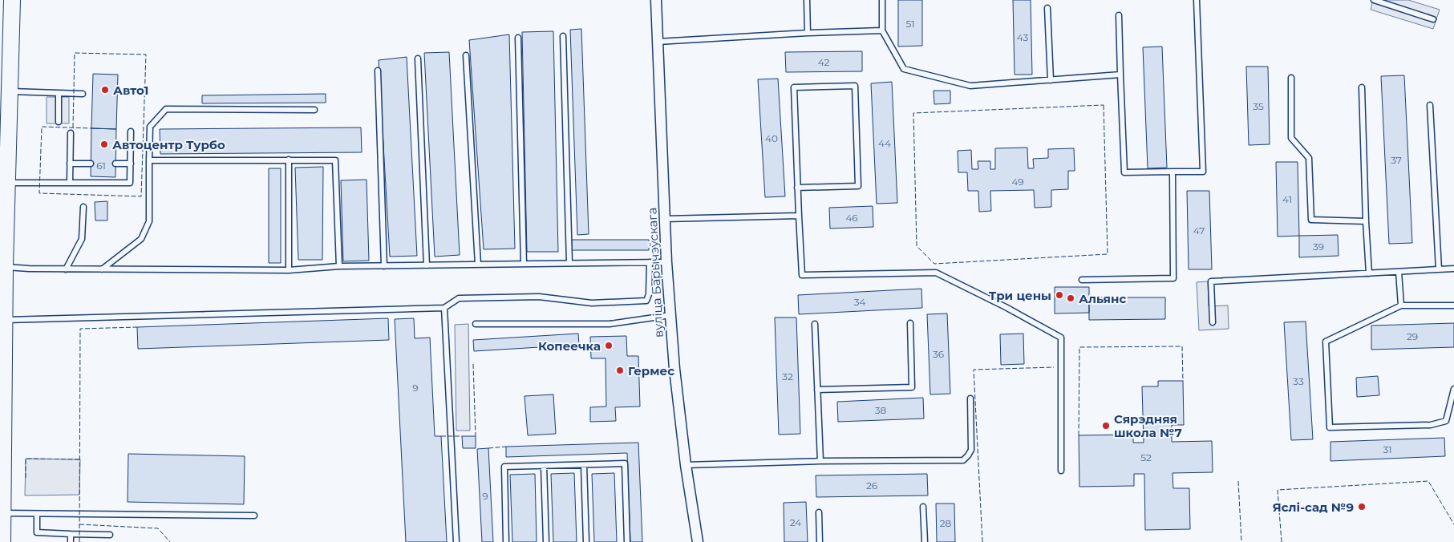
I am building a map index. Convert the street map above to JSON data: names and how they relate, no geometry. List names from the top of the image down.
{
  "streets": {
    "street": ["вуліца Барычэўскага"]
  },
  "places": [
    "Авто1",
    "Автоцентр Турбо",
    "Три цены",
    "Альянс",
    "Копеечка",
    "Гермес",
    "Сярэдняя школа №7",
    "Яслі-сад №9"
  ],
  "house_numbers": [
    "51",
    "43",
    "42",
    "35",
    "40",
    "44",
    "37",
    "61",
    "49",
    "41",
    "46",
    "47",
    "39",
    "34",
    "29",
    "36",
    "32",
    "33",
    "9",
    "38",
    "31",
    "52",
    "26",
    "9",
    "24",
    "28"
  ]
}
